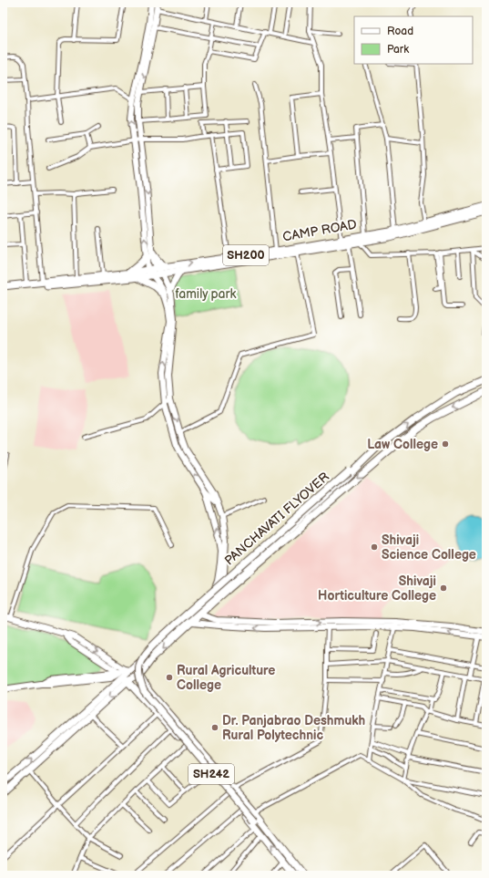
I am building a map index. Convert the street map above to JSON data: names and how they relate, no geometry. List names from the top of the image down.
{
  "streets": {
    "main road": [
      "CAMP ROAD",
      "SH200",
      "PANCHAVATI FLYOVER",
      "SH242"
    ]
  },
  "crossings": [
    ["PANCHAVATI FLYOVER", "SH242"]
  ],
  "parks": ["family park"],
  "places": [
    "Law College",
    "Shivaji Science College",
    "Shivaji Horticulture College",
    "Rural Agriculture College",
    "Dr. Panjabrao Deshmukh Rural Polytechnic"
  ],
  "legend": ["Road", "Park"]
}
